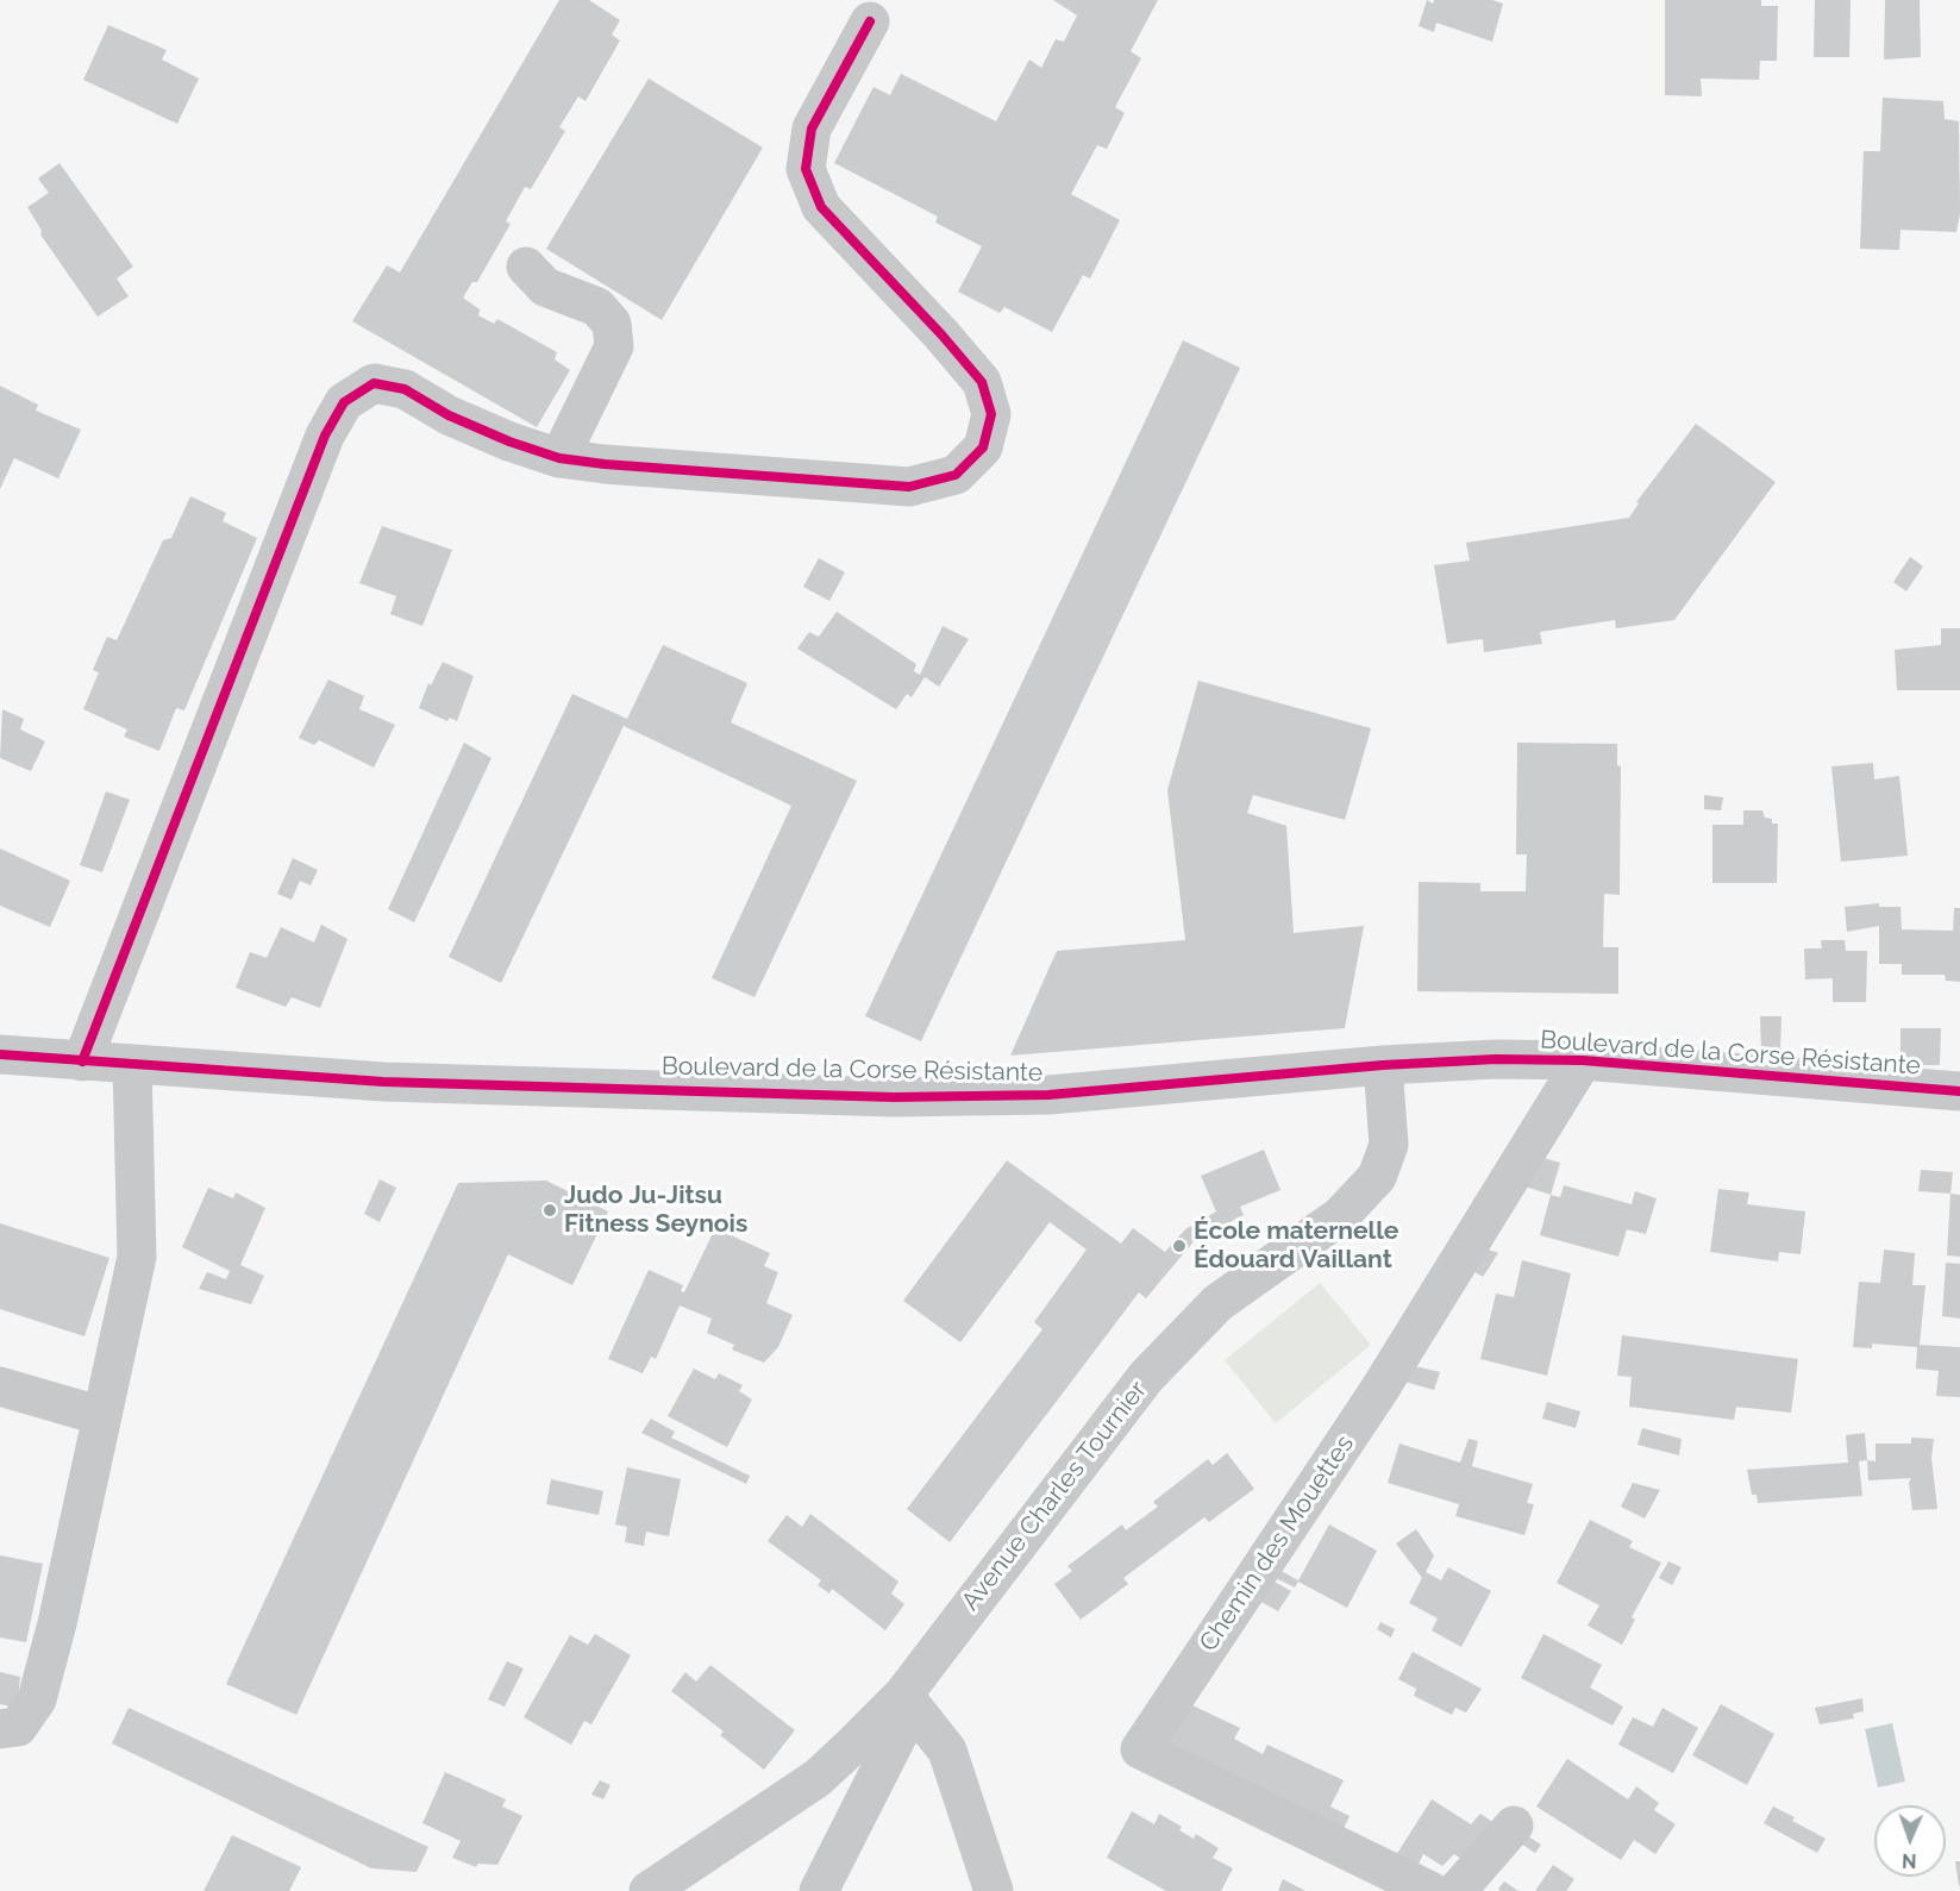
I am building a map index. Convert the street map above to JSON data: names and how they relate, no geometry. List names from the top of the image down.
{
  "streets": {
    "street": ["Boulevard de la Corse Résistante", "Avenue Charles Tournier", "Chemin des Mouettes"]
  },
  "crossings": [
    ["Boulevard de la Corse Résistante", "Avenue Charles Tournier"],
    ["Boulevard de la Corse Résistante", "Chemin des Mouettes"]
  ],
  "places": ["Judo Ju-Jitsu Fitness Seynois", "École maternelle Édouard Vaillant"],
  "north": "bottom"
}
